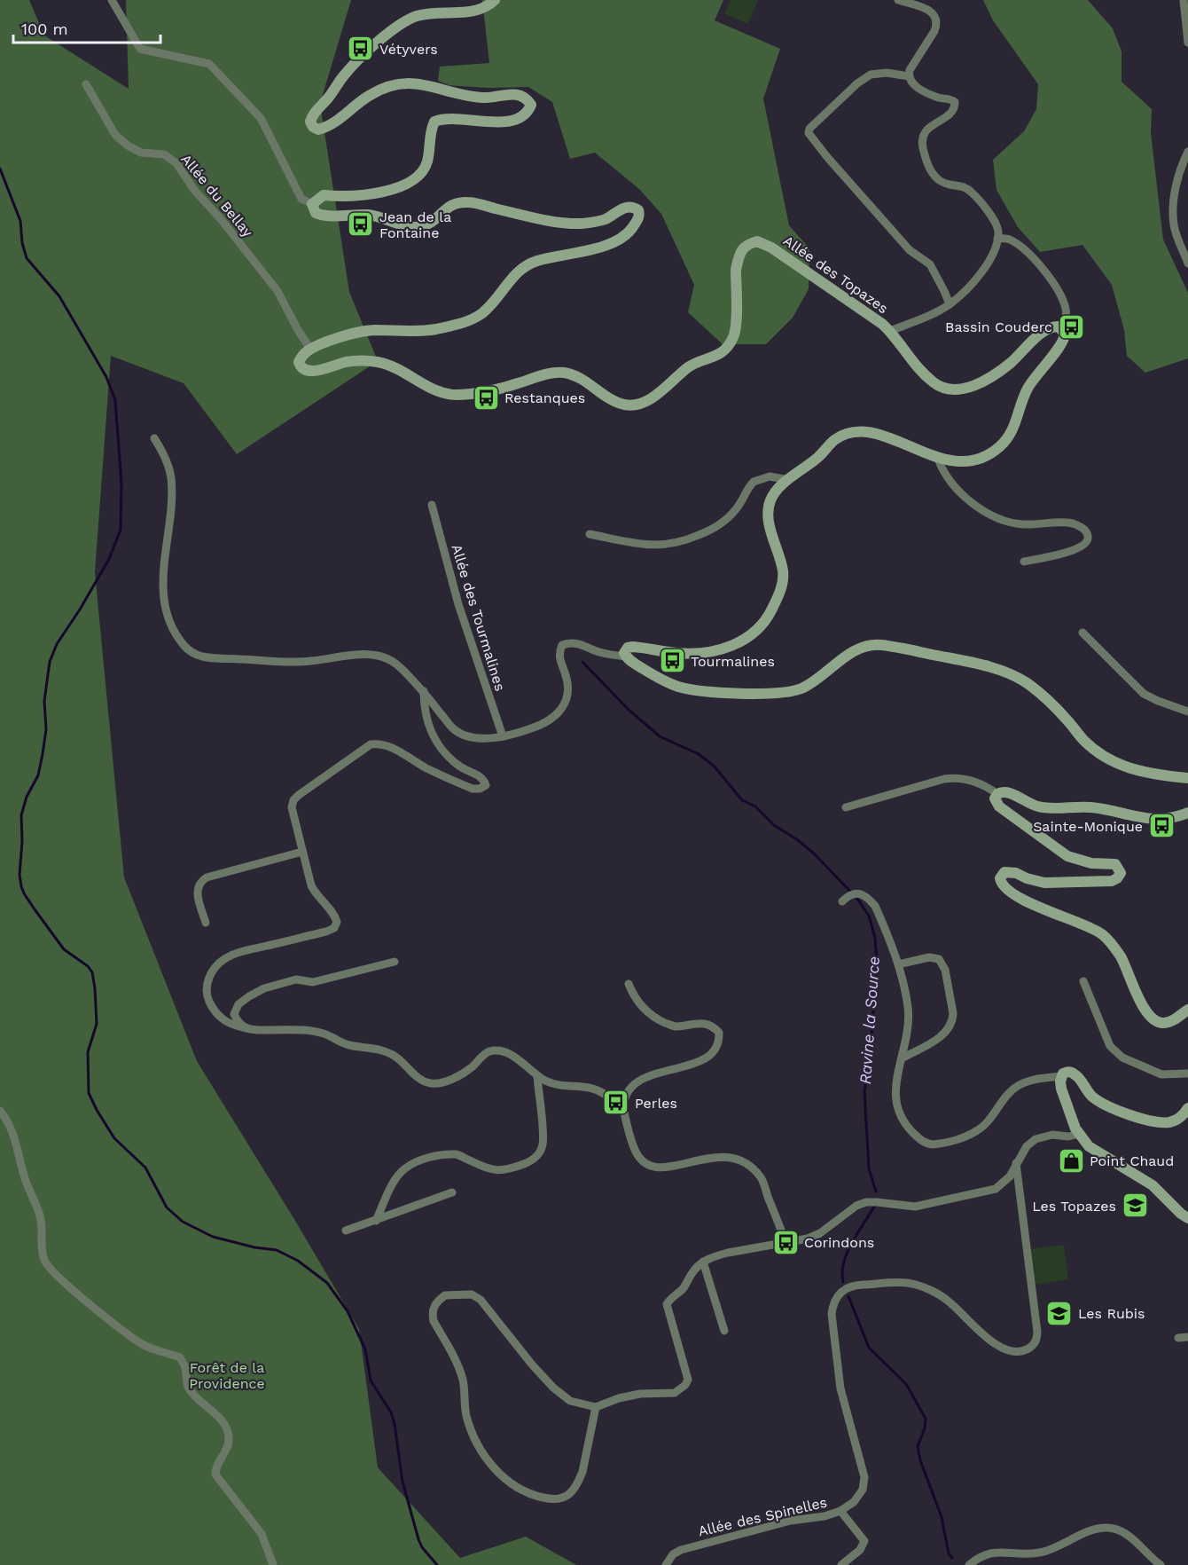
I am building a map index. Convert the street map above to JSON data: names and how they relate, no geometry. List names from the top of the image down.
{
  "streets": {
    "main road": ["Allée des Topazes"],
    "street": ["Allée du Bellay", "Allée des Tourmalines", "Allée des Spinelles"]
  },
  "crossings": [
    ["Allée du Bellay", "Allée des Topazes"]
  ],
  "water": ["Ravine la Source"],
  "parks": ["Forêt de la Providence"],
  "places": {
    "bus stop": [
      "Vétyvers",
      "Jean de la Fontaine",
      "Bassin Couderc",
      "Restanques",
      "Tourmalines",
      "Sainte-Monique",
      "Perles",
      "Corindons"
    ],
    "shop": ["Point Chaud"],
    "school or university": ["Les Topazes", "Les Rubis"]
  },
  "scale_bar": "100 m"
}
